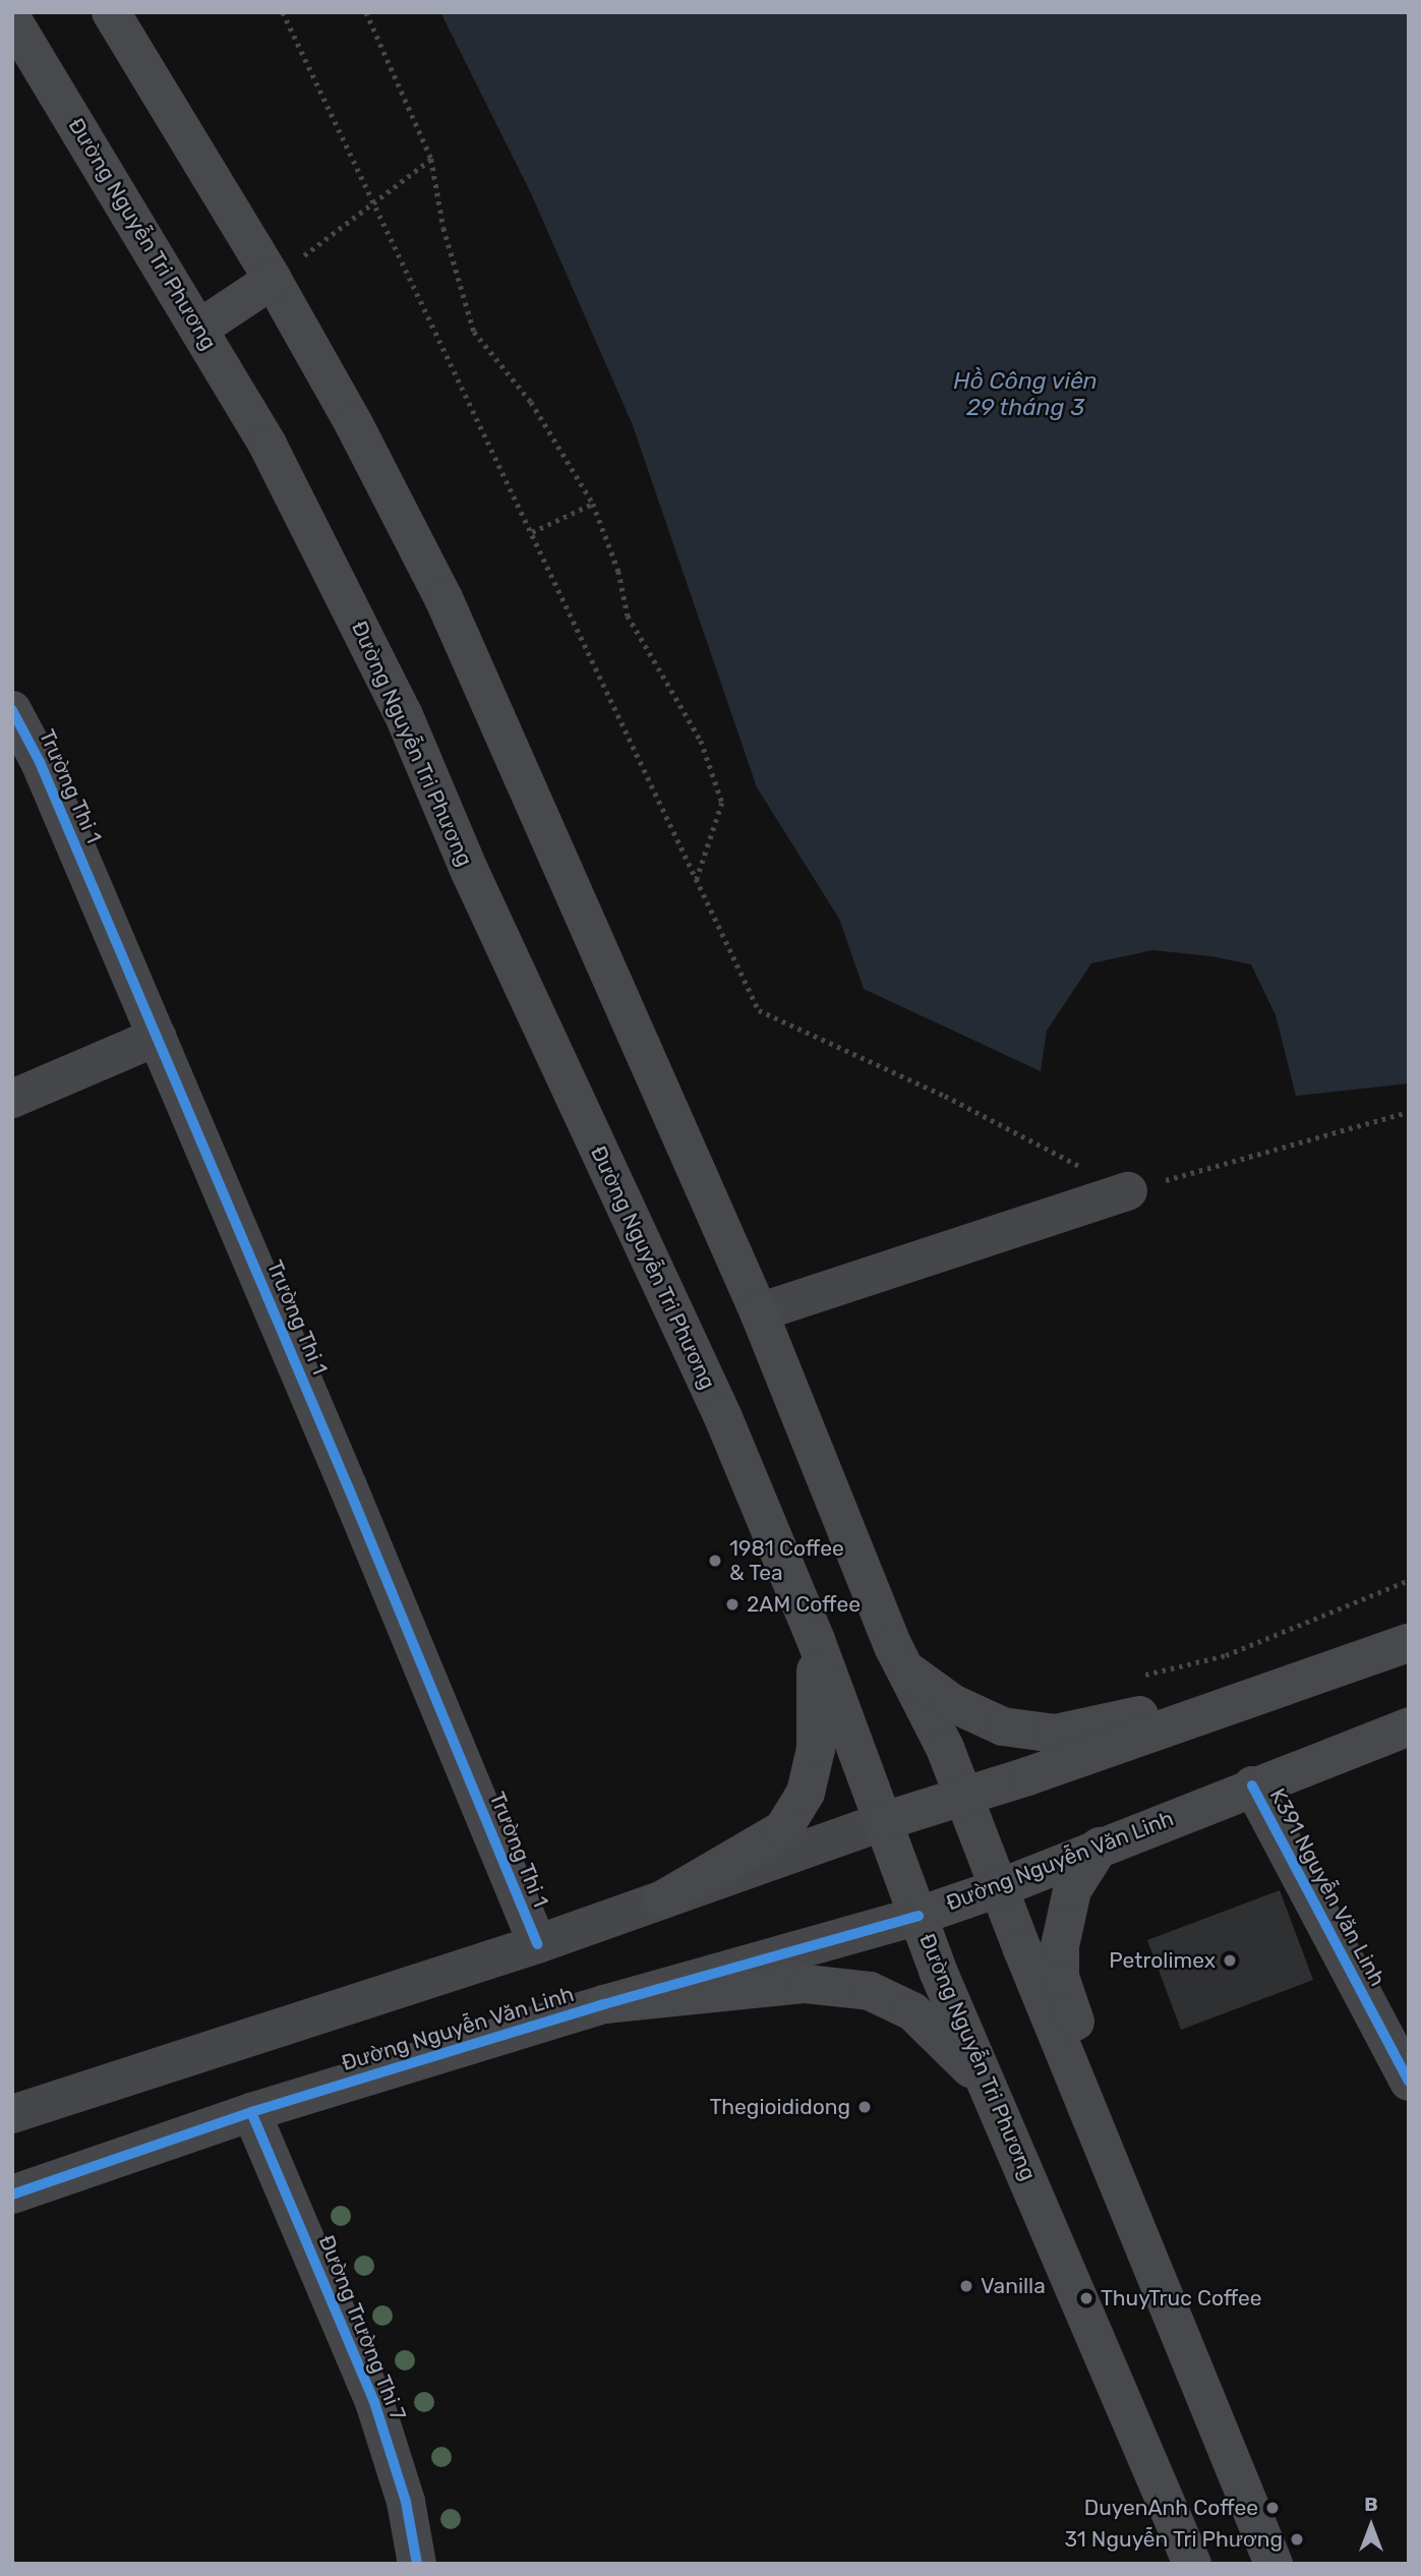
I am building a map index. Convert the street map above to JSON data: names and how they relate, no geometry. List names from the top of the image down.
{
  "streets": {
    "main road": ["Đường Nguyễn Tri Phương", "Đường Nguyễn Văn Linh"],
    "street": ["Trường Thi 1", "K391 Nguyễn Văn Linh", "Đường Trường Thi 7"]
  },
  "crossings": [
    ["Đường Nguyễn Tri Phương", "Đường Nguyễn Văn Linh"],
    ["Đường Nguyễn Văn Linh", "K391 Nguyễn Văn Linh"],
    ["Đường Nguyễn Văn Linh", "Đường Trường Thi 7"]
  ],
  "water": ["Hồ Công viên 29 tháng 3"],
  "places": [
    "1981 Coffee & Tea",
    "2AM Coffee",
    "Petrolimex",
    "Thegioididong",
    "Vanilla",
    "ThuyTruc Coffee",
    "DuyenAnh Coffee",
    "31 Nguyễn Tri Phương"
  ],
  "north": "top"
}
